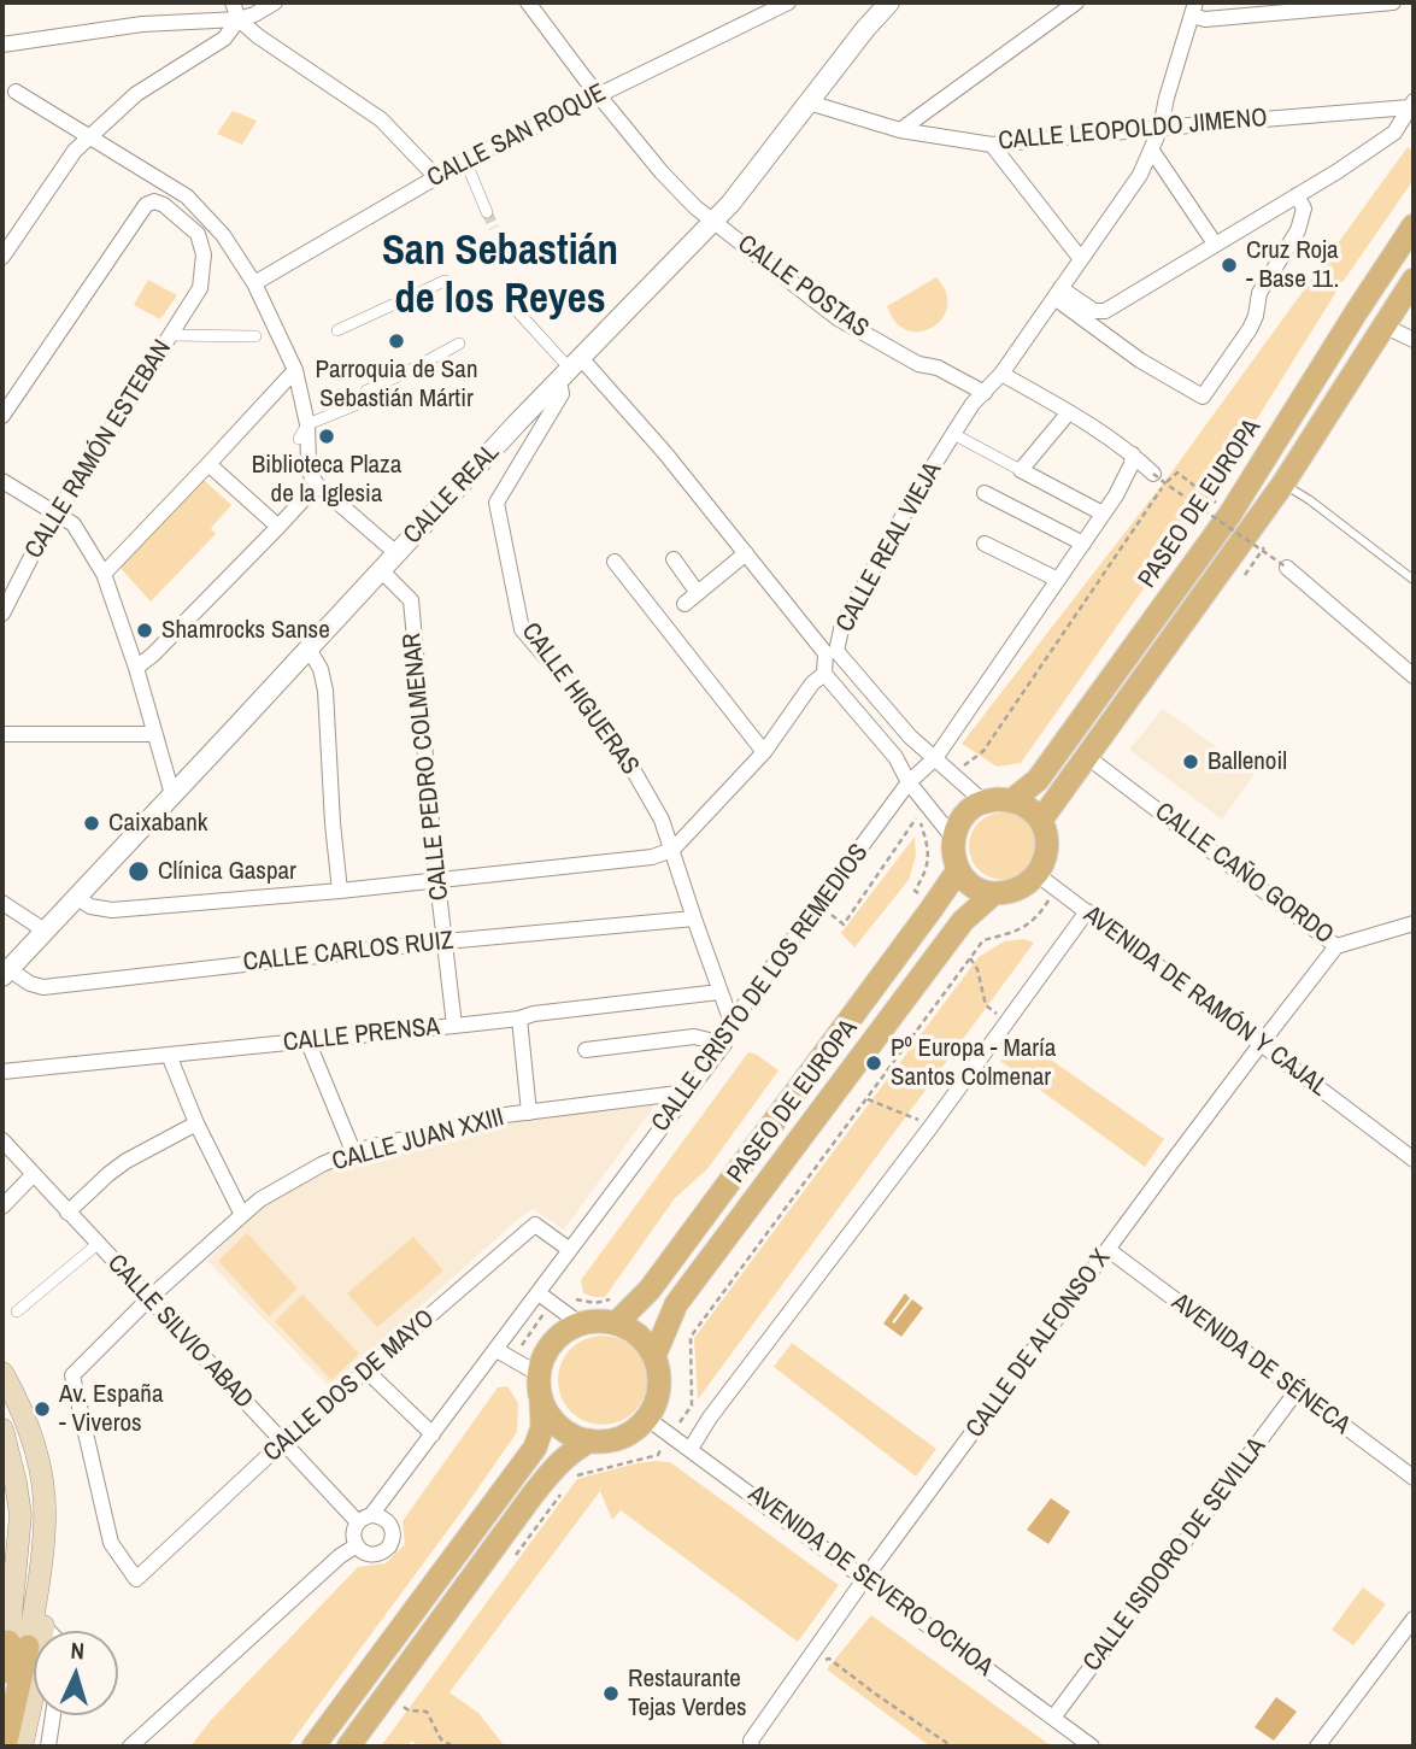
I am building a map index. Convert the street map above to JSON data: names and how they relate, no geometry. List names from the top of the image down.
{
  "streets": {
    "main road": ["PASEO DE EUROPA"],
    "street": [
      "CALLE LEOPOLDO JIMENO",
      "CALLE SAN ROQUE",
      "CALLE POSTAS",
      "CALLE RAMÓN ESTEBAN",
      "CALLE REAL",
      "CALLE REAL VIEJA",
      "CALLE HIGUERAS",
      "CALLE PEDRO COLMENAR",
      "CALLE CAÑO GORDO",
      "CALLE CARLOS RUIZ",
      "CALLE CRISTO DE LOS REMEDIOS",
      "AVENIDA DE RAMÓN Y CAJAL",
      "CALLE PRENSA",
      "CALLE JUAN XXIII",
      "CALLE SILVIO ABAD",
      "CALLE DE ALFONSO X",
      "AVENIDA DE SÉNECA",
      "CALLE DOS DE MAYO",
      "CALLE ISIDORO DE SEVILLA",
      "AVENIDA DE SEVERO OCHOA"
    ]
  },
  "crossings": [
    ["CALLE LEOPOLDO JIMENO", "CALLE REAL"],
    ["CALLE LEOPOLDO JIMENO", "CALLE REAL VIEJA"],
    ["CALLE SAN ROQUE", "CALLE POSTAS"],
    ["CALLE POSTAS", "CALLE REAL"],
    ["CALLE POSTAS", "CALLE REAL VIEJA"],
    ["CALLE REAL", "CALLE HIGUERAS"],
    ["CALLE REAL", "CALLE PEDRO COLMENAR"],
    ["CALLE REAL", "CALLE CARLOS RUIZ"],
    ["PASEO DE EUROPA", "CALLE CAÑO GORDO"],
    ["PASEO DE EUROPA", "AVENIDA DE RAMÓN Y CAJAL"],
    ["PASEO DE EUROPA", "AVENIDA DE SEVERO OCHOA"],
    ["CALLE HIGUERAS", "CALLE CARLOS RUIZ"],
    ["CALLE HIGUERAS", "CALLE CRISTO DE LOS REMEDIOS"],
    ["CALLE HIGUERAS", "CALLE PRENSA"],
    ["CALLE PEDRO COLMENAR", "CALLE CARLOS RUIZ"],
    ["CALLE PEDRO COLMENAR", "CALLE PRENSA"],
    ["CALLE CAÑO GORDO", "CALLE DE ALFONSO X"],
    ["CALLE CRISTO DE LOS REMEDIOS", "CALLE JUAN XXIII"],
    ["CALLE CRISTO DE LOS REMEDIOS", "CALLE SILVIO ABAD"],
    ["CALLE CRISTO DE LOS REMEDIOS", "CALLE DOS DE MAYO"],
    ["AVENIDA DE RAMÓN Y CAJAL", "CALLE DE ALFONSO X"],
    ["CALLE JUAN XXIII", "CALLE SILVIO ABAD"],
    ["CALLE JUAN XXIII", "CALLE DOS DE MAYO"],
    ["CALLE SILVIO ABAD", "CALLE DOS DE MAYO"],
    ["CALLE DE ALFONSO X", "AVENIDA DE SÉNECA"],
    ["CALLE DE ALFONSO X", "AVENIDA DE SEVERO OCHOA"],
    ["AVENIDA DE SÉNECA", "CALLE ISIDORO DE SEVILLA"],
    ["CALLE ISIDORO DE SEVILLA", "AVENIDA DE SEVERO OCHOA"]
  ],
  "districts": ["San Sebastián de los Reyes"],
  "places": [
    "Cruz Roja - Base 11.",
    "Parroquia de San Sebastián Mártir",
    "Biblioteca Plaza de la Iglesia",
    "Shamrocks Sanse",
    "Ballenoil",
    "Caixabank",
    "Clínica Gaspar",
    "Pº Europa - María Santos Colmenar",
    "Av. España - Viveros",
    "Restaurante Tejas Verdes"
  ],
  "north": "top"
}
